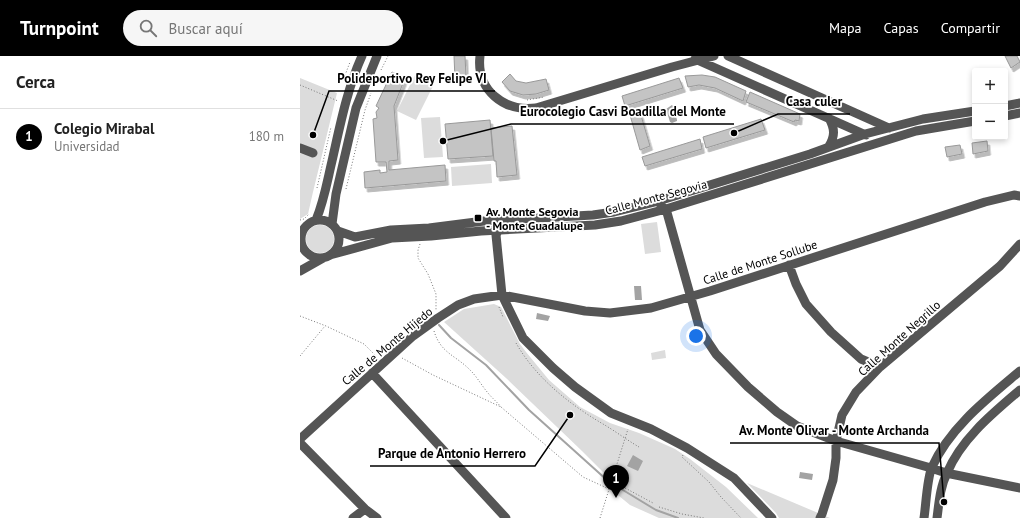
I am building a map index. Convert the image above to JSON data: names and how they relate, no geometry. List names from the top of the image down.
{
  "streets": {
    "street": [
      "Calle Monte Segovia",
      "Calle de Monte Sollube",
      "Calle Monte Negrillo",
      "Calle de Monte Hijedo"
    ]
  },
  "crossings": [
    ["Calle de Monte Sollube", "Calle de Monte Hijedo"]
  ],
  "places": {
    "other": [
      "Casa culer",
      "Polideportivo Rey Felipe VI",
      "Eurocolegio Casvi Boadilla del Monte",
      "Parque de Antonio Herrero",
      "Av. Monte Olivar - Monte Archanda"
    ],
    "transit": ["Av. Monte Segovia - Monte Guadalupe"]
  },
  "page": {
    "header": "Turnpoint",
    "search": "Buscar aquí",
    "nav": ["Mapa", "Capas", "Compartir"],
    "heading": "Cerca",
    "map_buttons": ["+", "−"],
    "list": [
      {
        "mark": "1",
        "name": "Colegio Mirabal",
        "note": "Universidad",
        "value": "180 m"
      }
    ],
    "pins": "1"
  }
}
